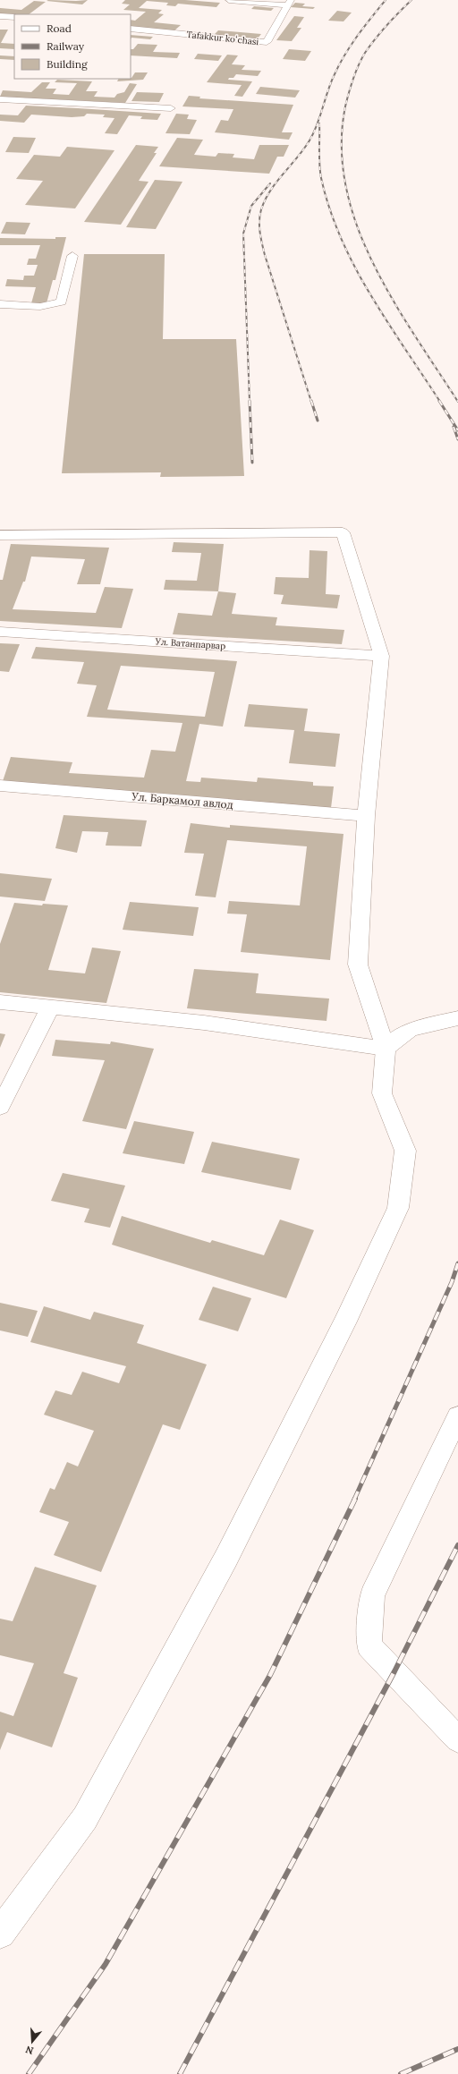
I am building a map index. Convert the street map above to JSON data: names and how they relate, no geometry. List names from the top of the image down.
{
  "streets": {
    "street": ["Tafakkur koʻchasi", "Ул. Ватанпарвар", "Ул. Баркамол авлод"]
  },
  "legend": ["Road", "Railway", "Building"],
  "north": "bottom"
}
